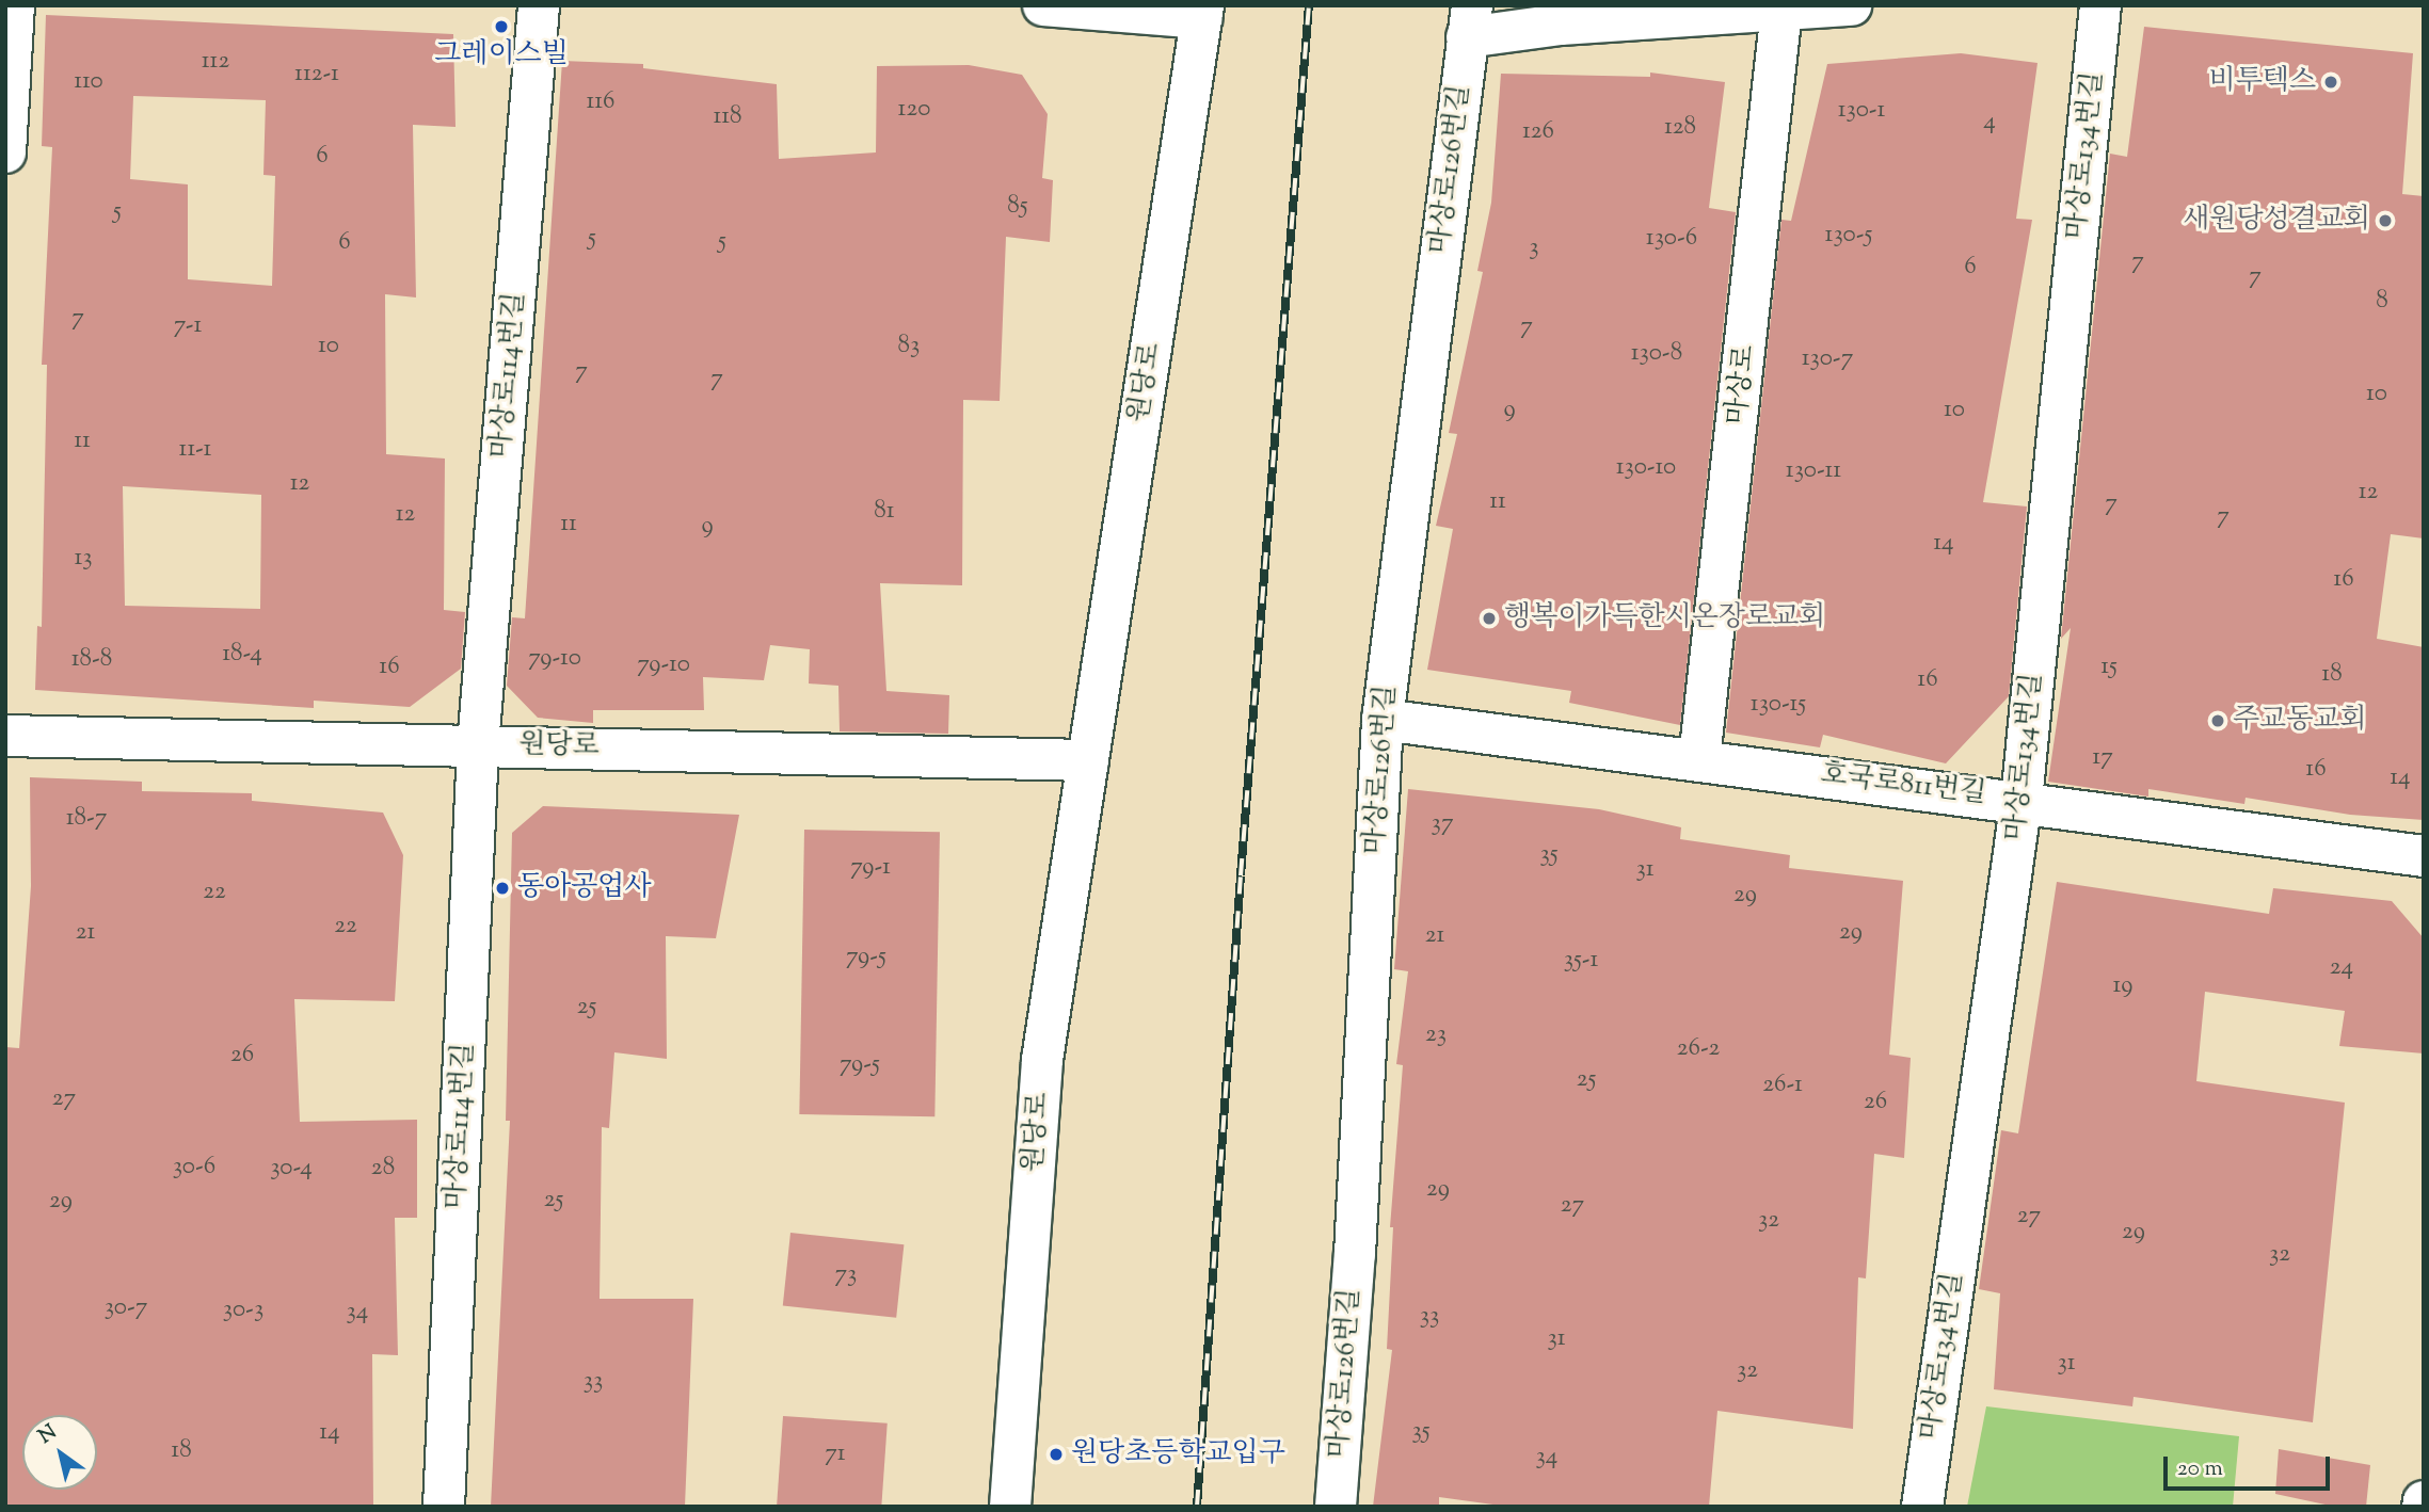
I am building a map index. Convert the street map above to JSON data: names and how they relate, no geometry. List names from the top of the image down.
{
  "streets": {
    "street": [
      "마상로134번길",
      "마상로126번길",
      "마상로114번길",
      "원당로",
      "마상로",
      "호국로811번길"
    ]
  },
  "crossings": [
    ["마상로134번길", "호국로811번길"],
    ["마상로126번길", "호국로811번길"],
    ["마상로114번길", "원당로"],
    ["마상로", "호국로811번길"]
  ],
  "places": [
    "그레이스빌",
    "비투텍스",
    "새원당성결교회",
    "행복이가득한시온장로교회",
    "주교동교회",
    "동아공업사",
    "원당초등학교입구"
  ],
  "house_numbers": [
    "112",
    "112-1",
    "110",
    "116",
    "120",
    "130-1",
    "118",
    "4",
    "128",
    "126",
    "6",
    "85",
    "5",
    "130-5",
    "5",
    "130-6",
    "5",
    "6",
    "3",
    "7",
    "6",
    "7",
    "8",
    "7",
    "7-1",
    "7",
    "10",
    "83",
    "130-8",
    "130-7",
    "7",
    "7",
    "10",
    "9",
    "10",
    "11",
    "11-1",
    "130-10",
    "130-11",
    "12",
    "12",
    "11",
    "7",
    "81",
    "12",
    "7",
    "11",
    "9",
    "14",
    "13",
    "16",
    "18-4",
    "79-10",
    "18-8",
    "79-10",
    "16",
    "15",
    "18",
    "16",
    "130-15",
    "17",
    "16",
    "14",
    "18-7",
    "37",
    "35",
    "79-1",
    "31",
    "22",
    "29",
    "22",
    "21",
    "29",
    "21",
    "79-5",
    "35-1",
    "24",
    "19",
    "25",
    "23",
    "26-2",
    "26",
    "79-5",
    "25",
    "26-1",
    "27",
    "26",
    "30-6",
    "30-4",
    "28",
    "29",
    "25",
    "29",
    "27",
    "27",
    "32",
    "29",
    "32",
    "73",
    "30-7",
    "30-3",
    "34",
    "33",
    "31",
    "31",
    "32",
    "33",
    "35",
    "14",
    "18",
    "71",
    "34"
  ],
  "scale_bar": "20 m",
  "north": "top left"
}
